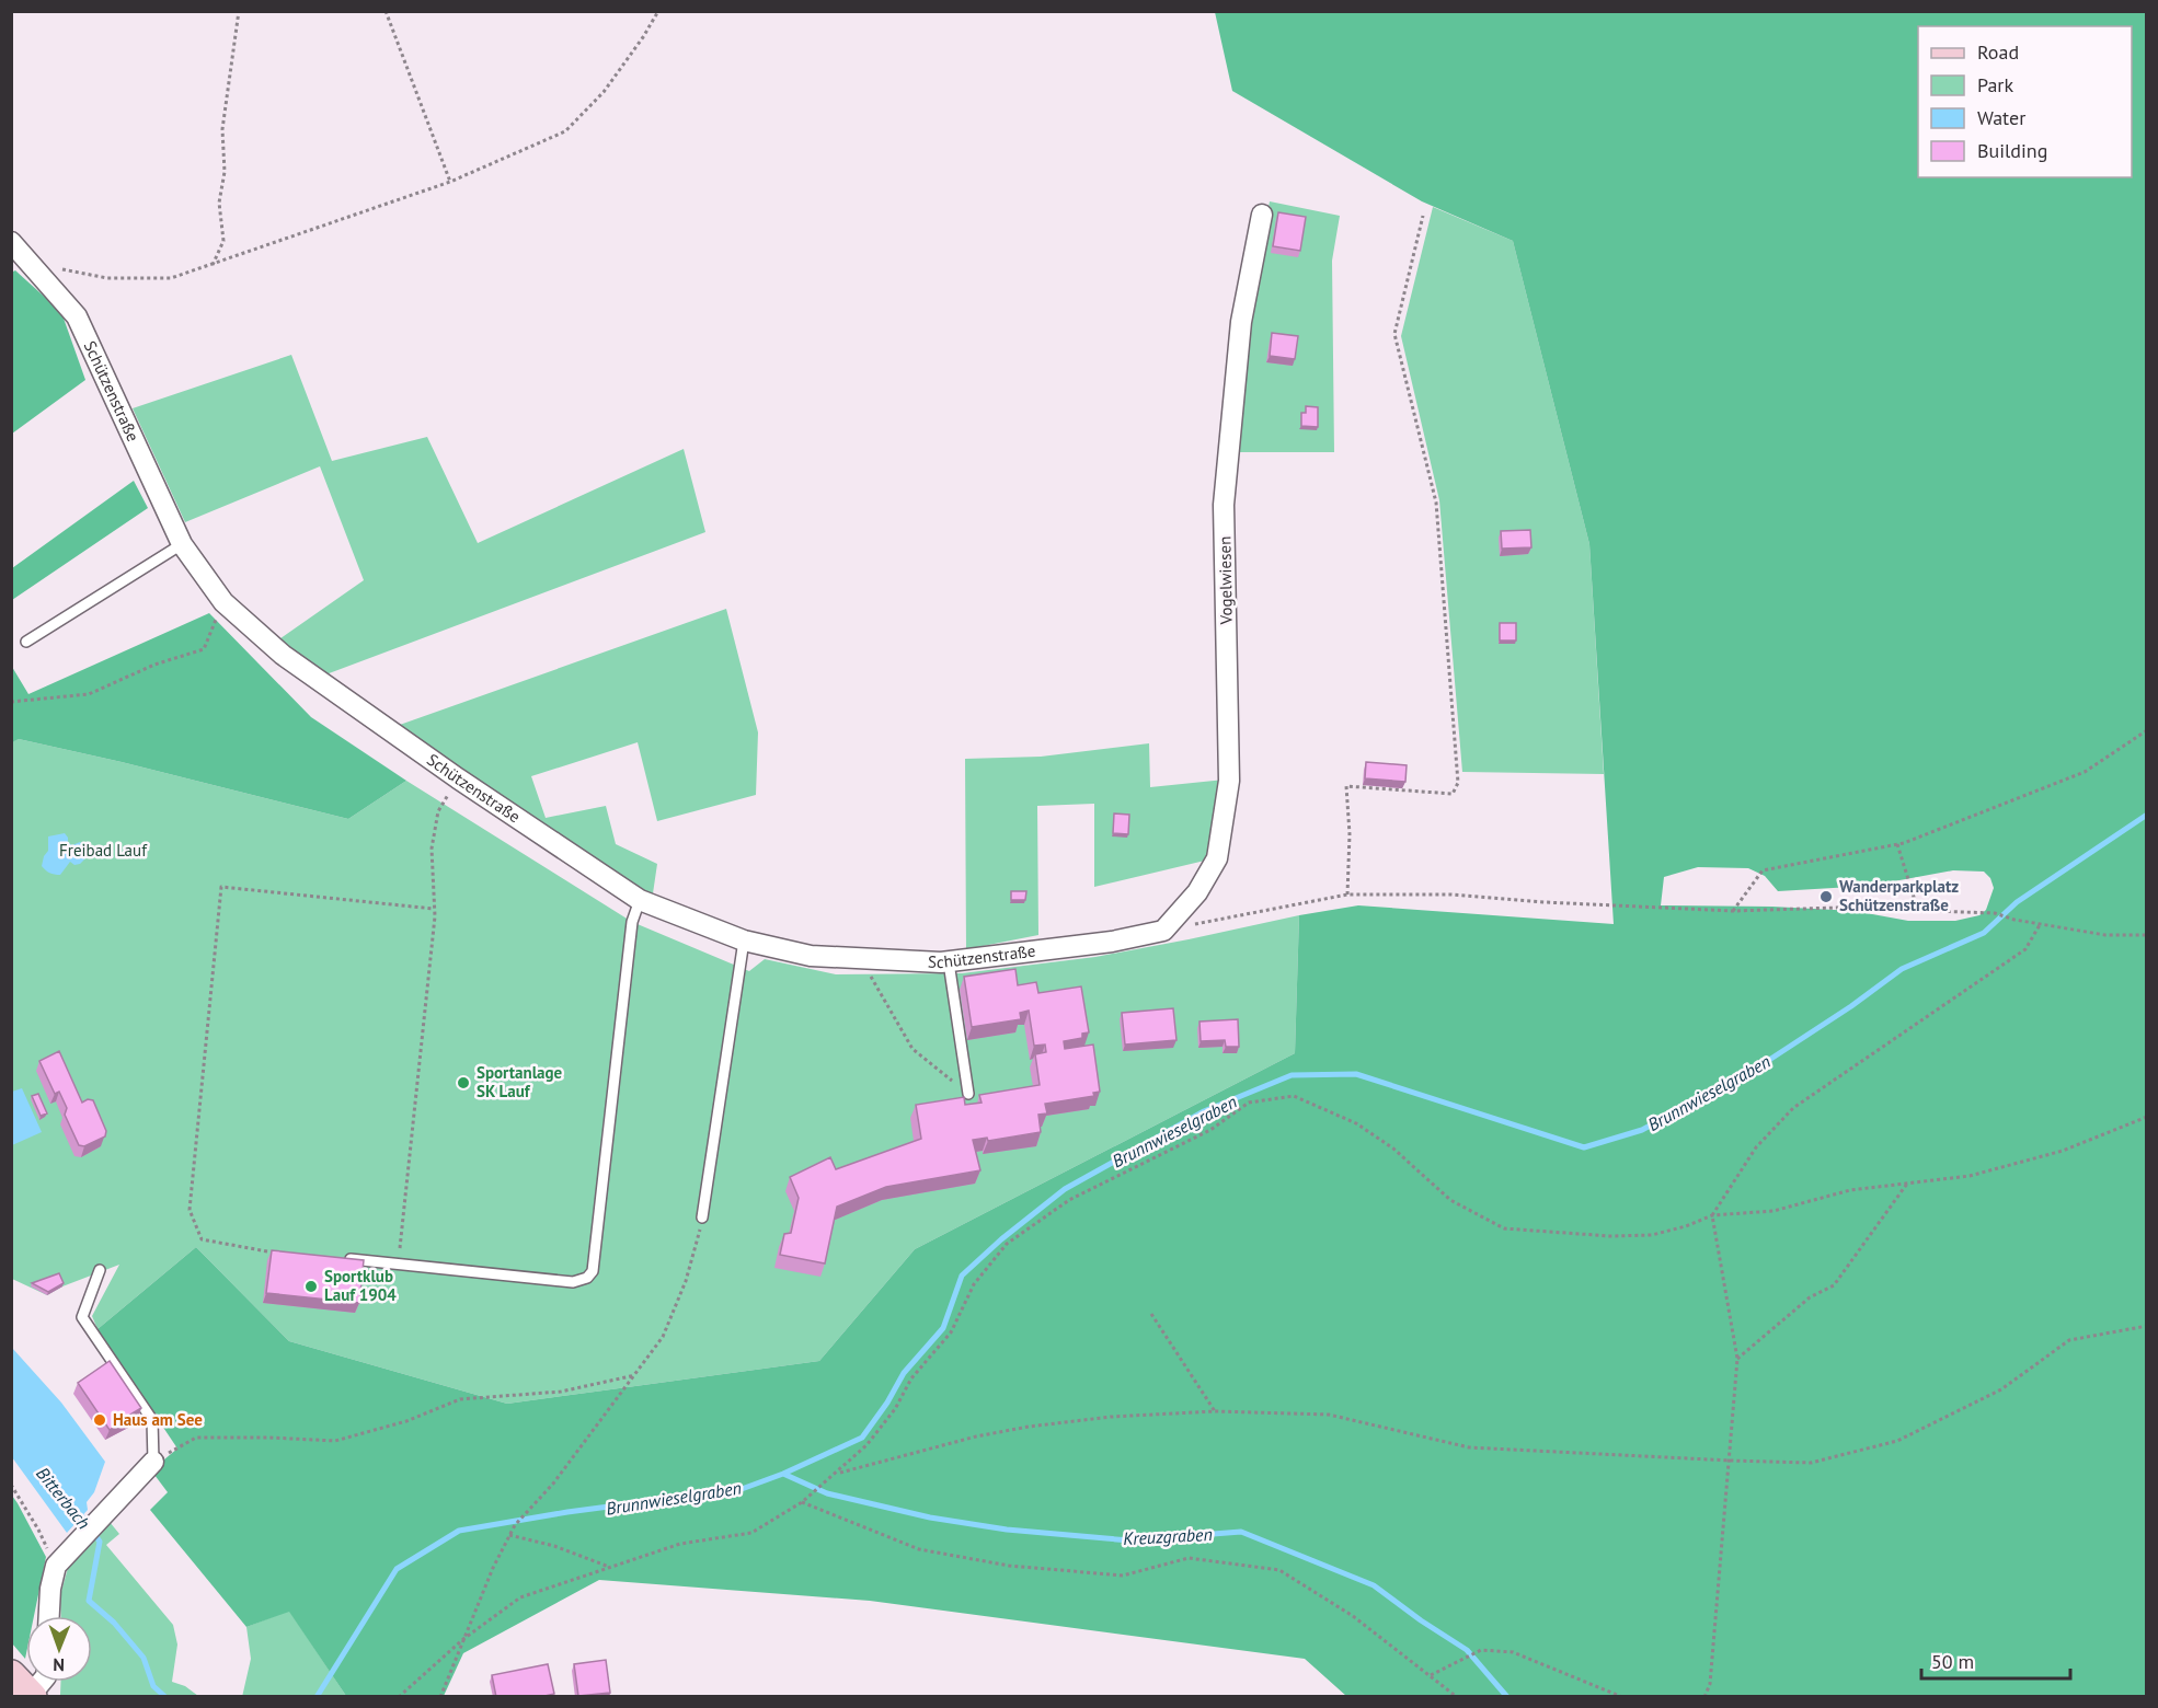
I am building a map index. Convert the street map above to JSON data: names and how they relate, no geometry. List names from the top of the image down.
{
  "streets": {
    "street": ["Schützenstraße", "Vogelwiesen"]
  },
  "crossings": [
    ["Schützenstraße", "Vogelwiesen"]
  ],
  "water": ["Brunnwieselgraben", "Bitterbach", "Kreuzgraben"],
  "parks": ["Freibad Lauf"],
  "places": [
    "Wanderparkplatz Schützenstraße",
    "Sportanlage SK Lauf",
    "Sportklub Lauf 1904",
    "Haus am See"
  ],
  "legend": [
    "Road",
    "Park",
    "Water",
    "Building"
  ],
  "scale_bar": "50 m",
  "north": "bottom"
}
